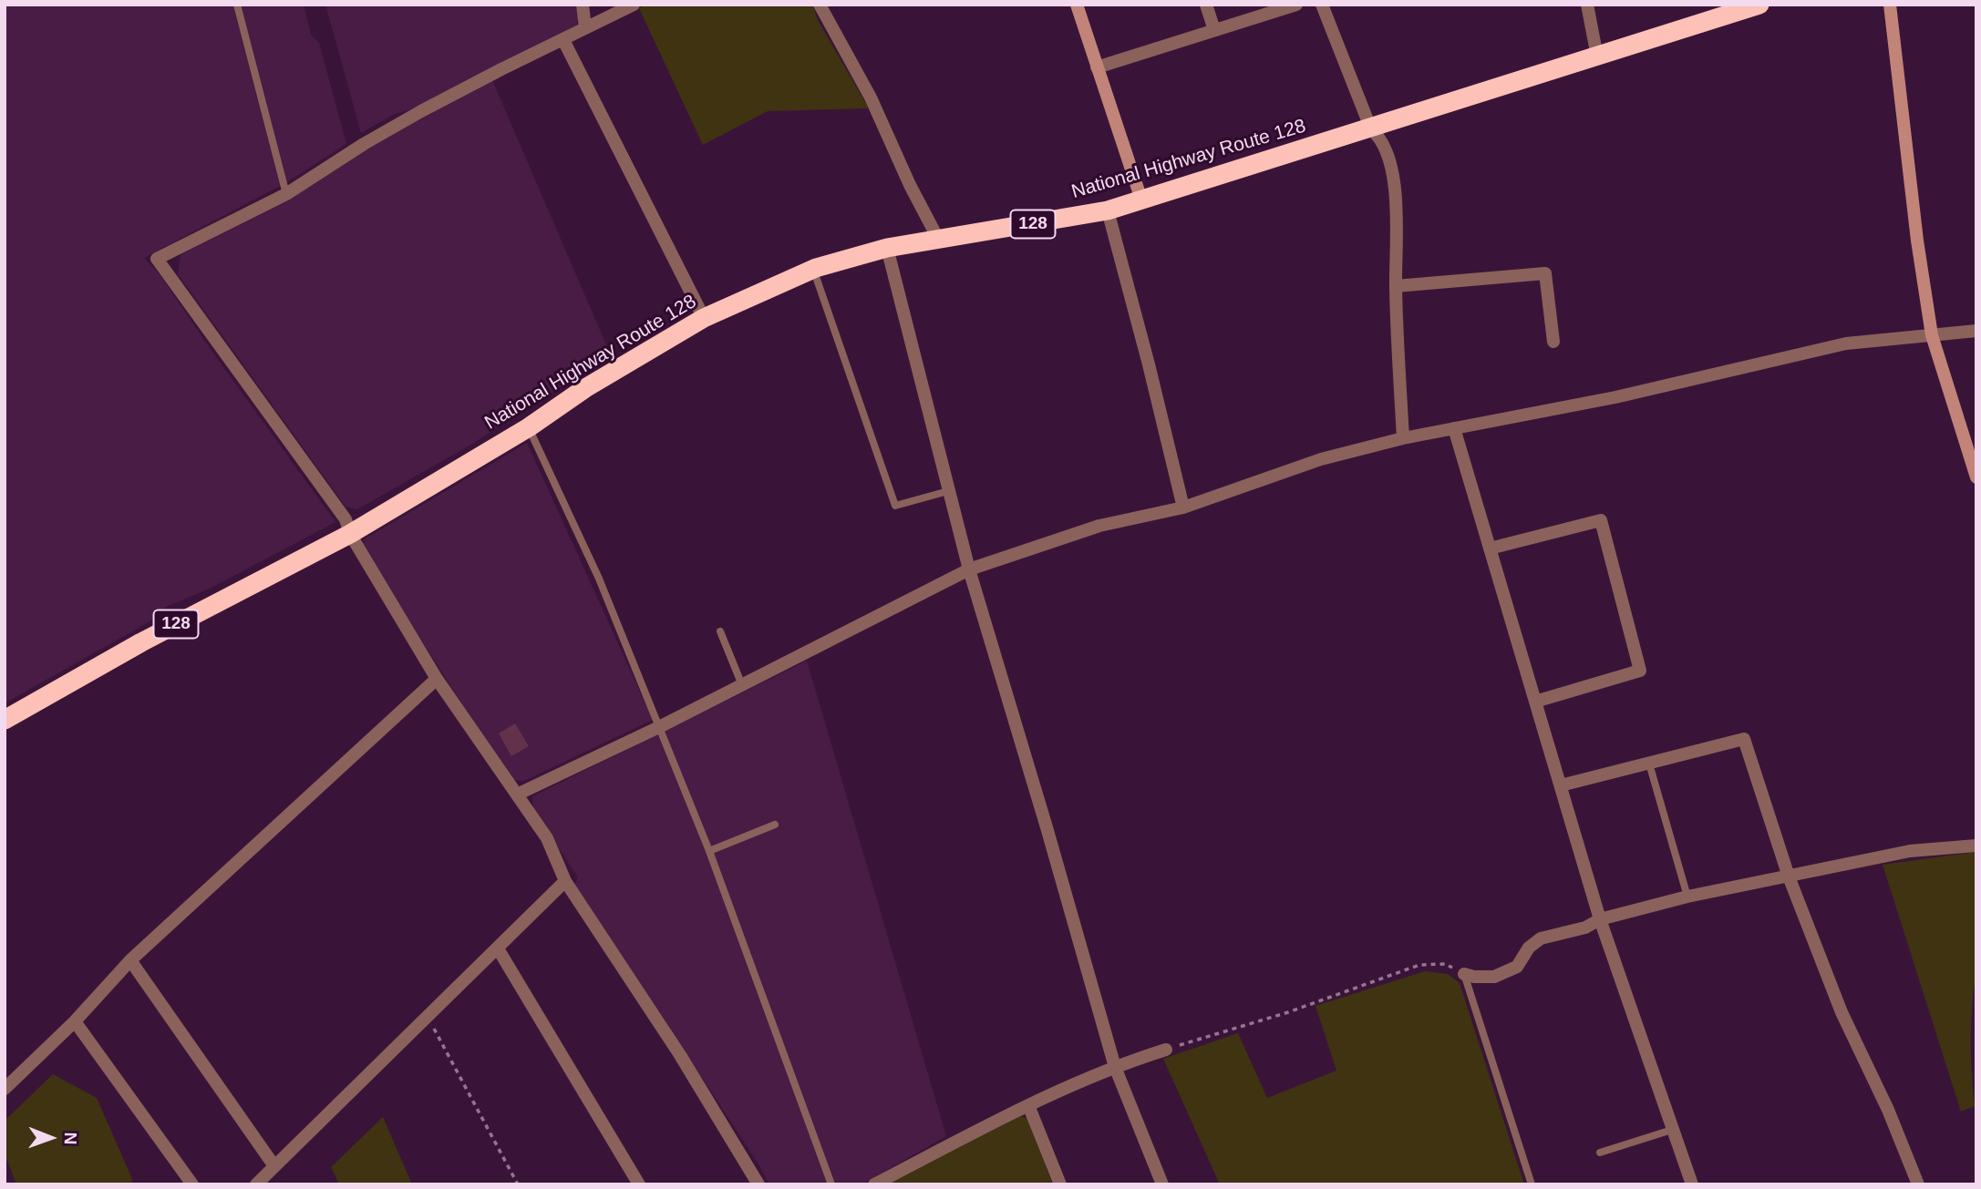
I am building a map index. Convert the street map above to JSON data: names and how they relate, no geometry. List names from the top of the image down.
{
  "streets": {
    "highway": ["National Highway Route 128", "128"]
  },
  "north": "right"
}
